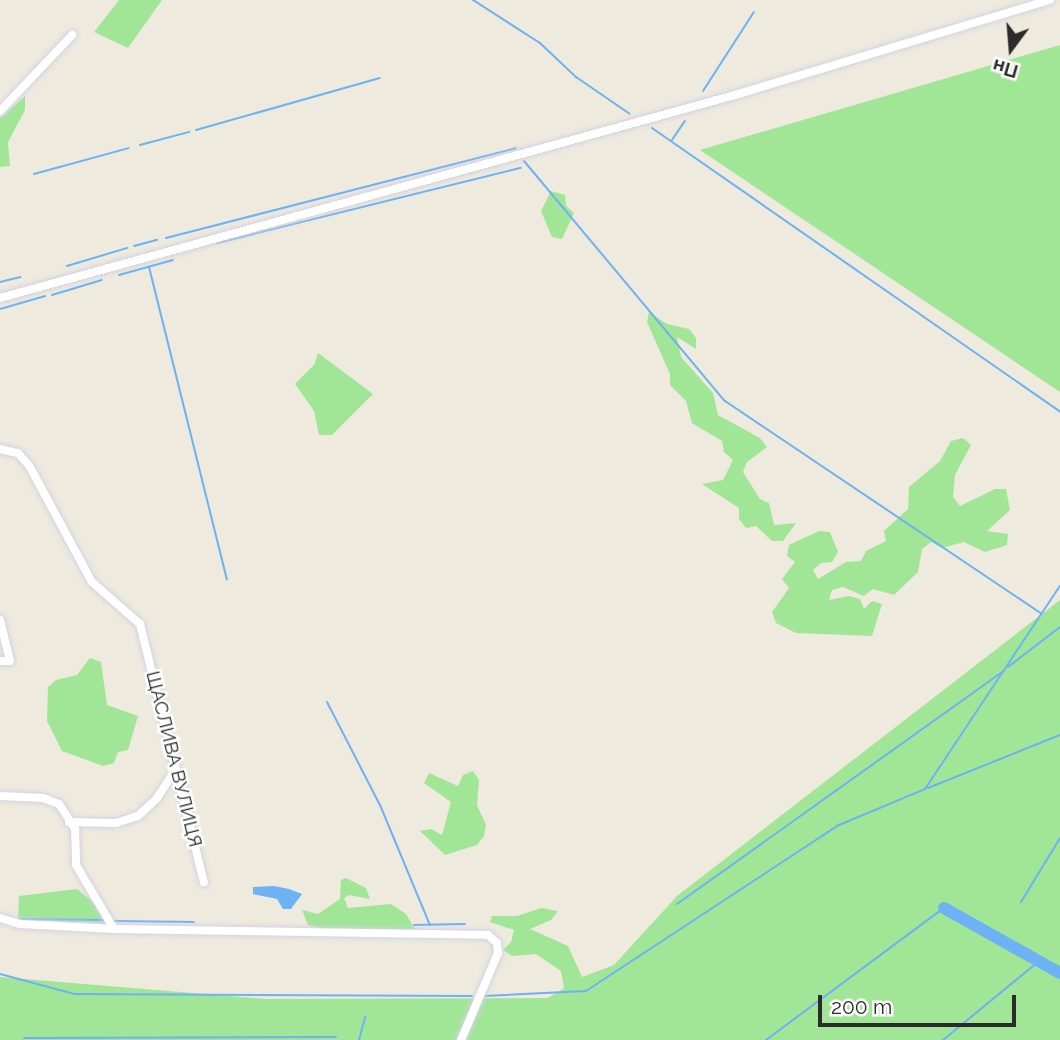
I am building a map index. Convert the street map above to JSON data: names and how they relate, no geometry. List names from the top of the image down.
{
  "streets": {
    "street": ["ЩАСЛИВА ВУЛИЦЯ"]
  },
  "scale_bar": "200 m",
  "north": "bottom"
}
